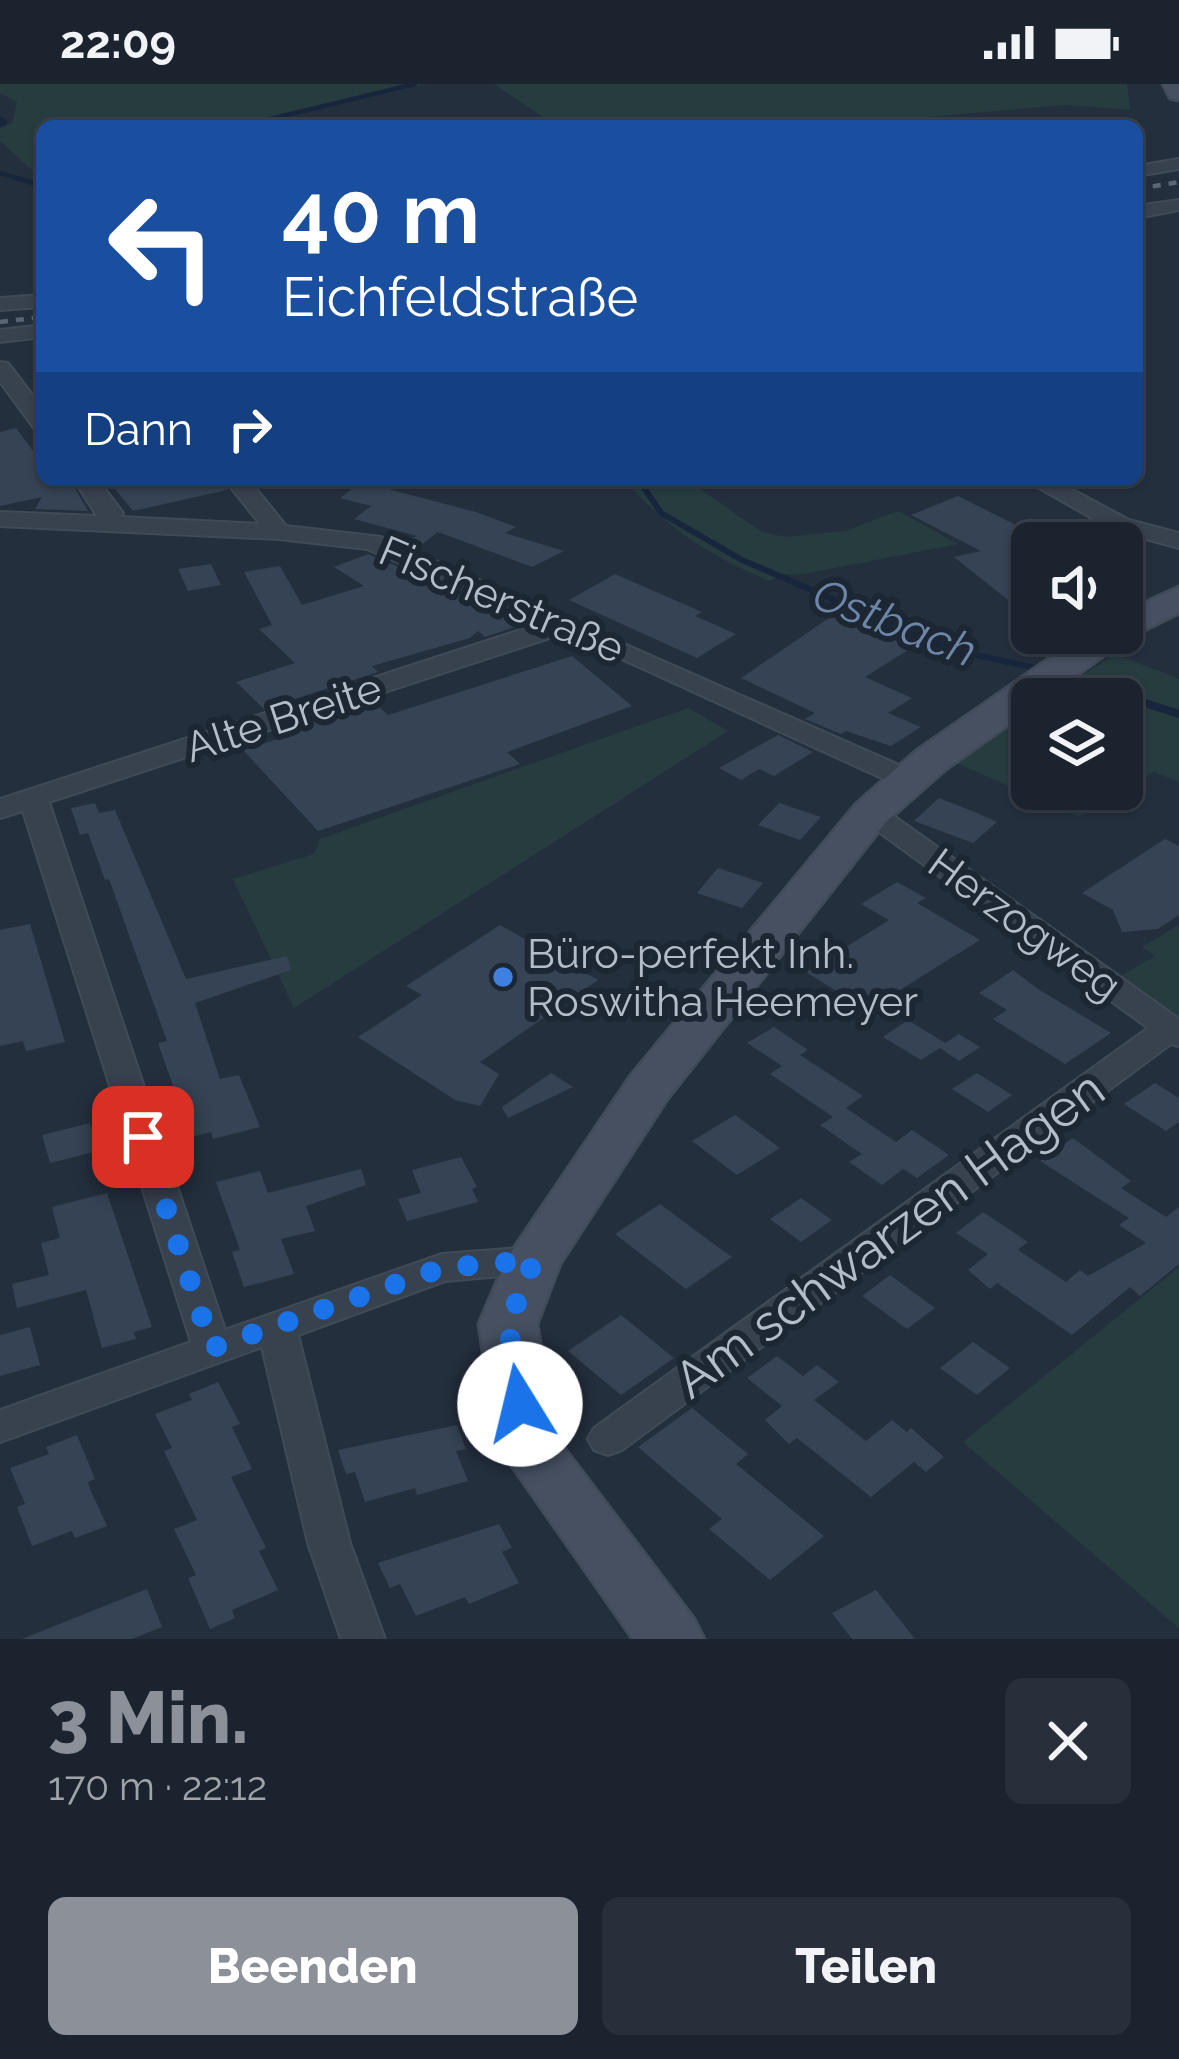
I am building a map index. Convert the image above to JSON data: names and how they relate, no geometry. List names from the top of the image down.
{
  "streets": {
    "street": [
      "Fischerstraße",
      "Alte Breite",
      "Herzogweg",
      "Am schwarzen Hagen"
    ]
  },
  "crossings": [
    ["Fischerstraße", "Alte Breite"],
    ["Fischerstraße", "Herzogweg"],
    ["Herzogweg", "Am schwarzen Hagen"]
  ],
  "water": ["Ostbach"],
  "places": ["Büro-perfekt Inh. Roswitha Heemeyer"],
  "page": {
    "status": "22:09",
    "turn": ["40 m", "Eichfeldstraße"],
    "then": "Dann",
    "heading": ["3 Min.", "170 m · 22:12"],
    "buttons": ["Beenden", "Teilen"]
  }
}
